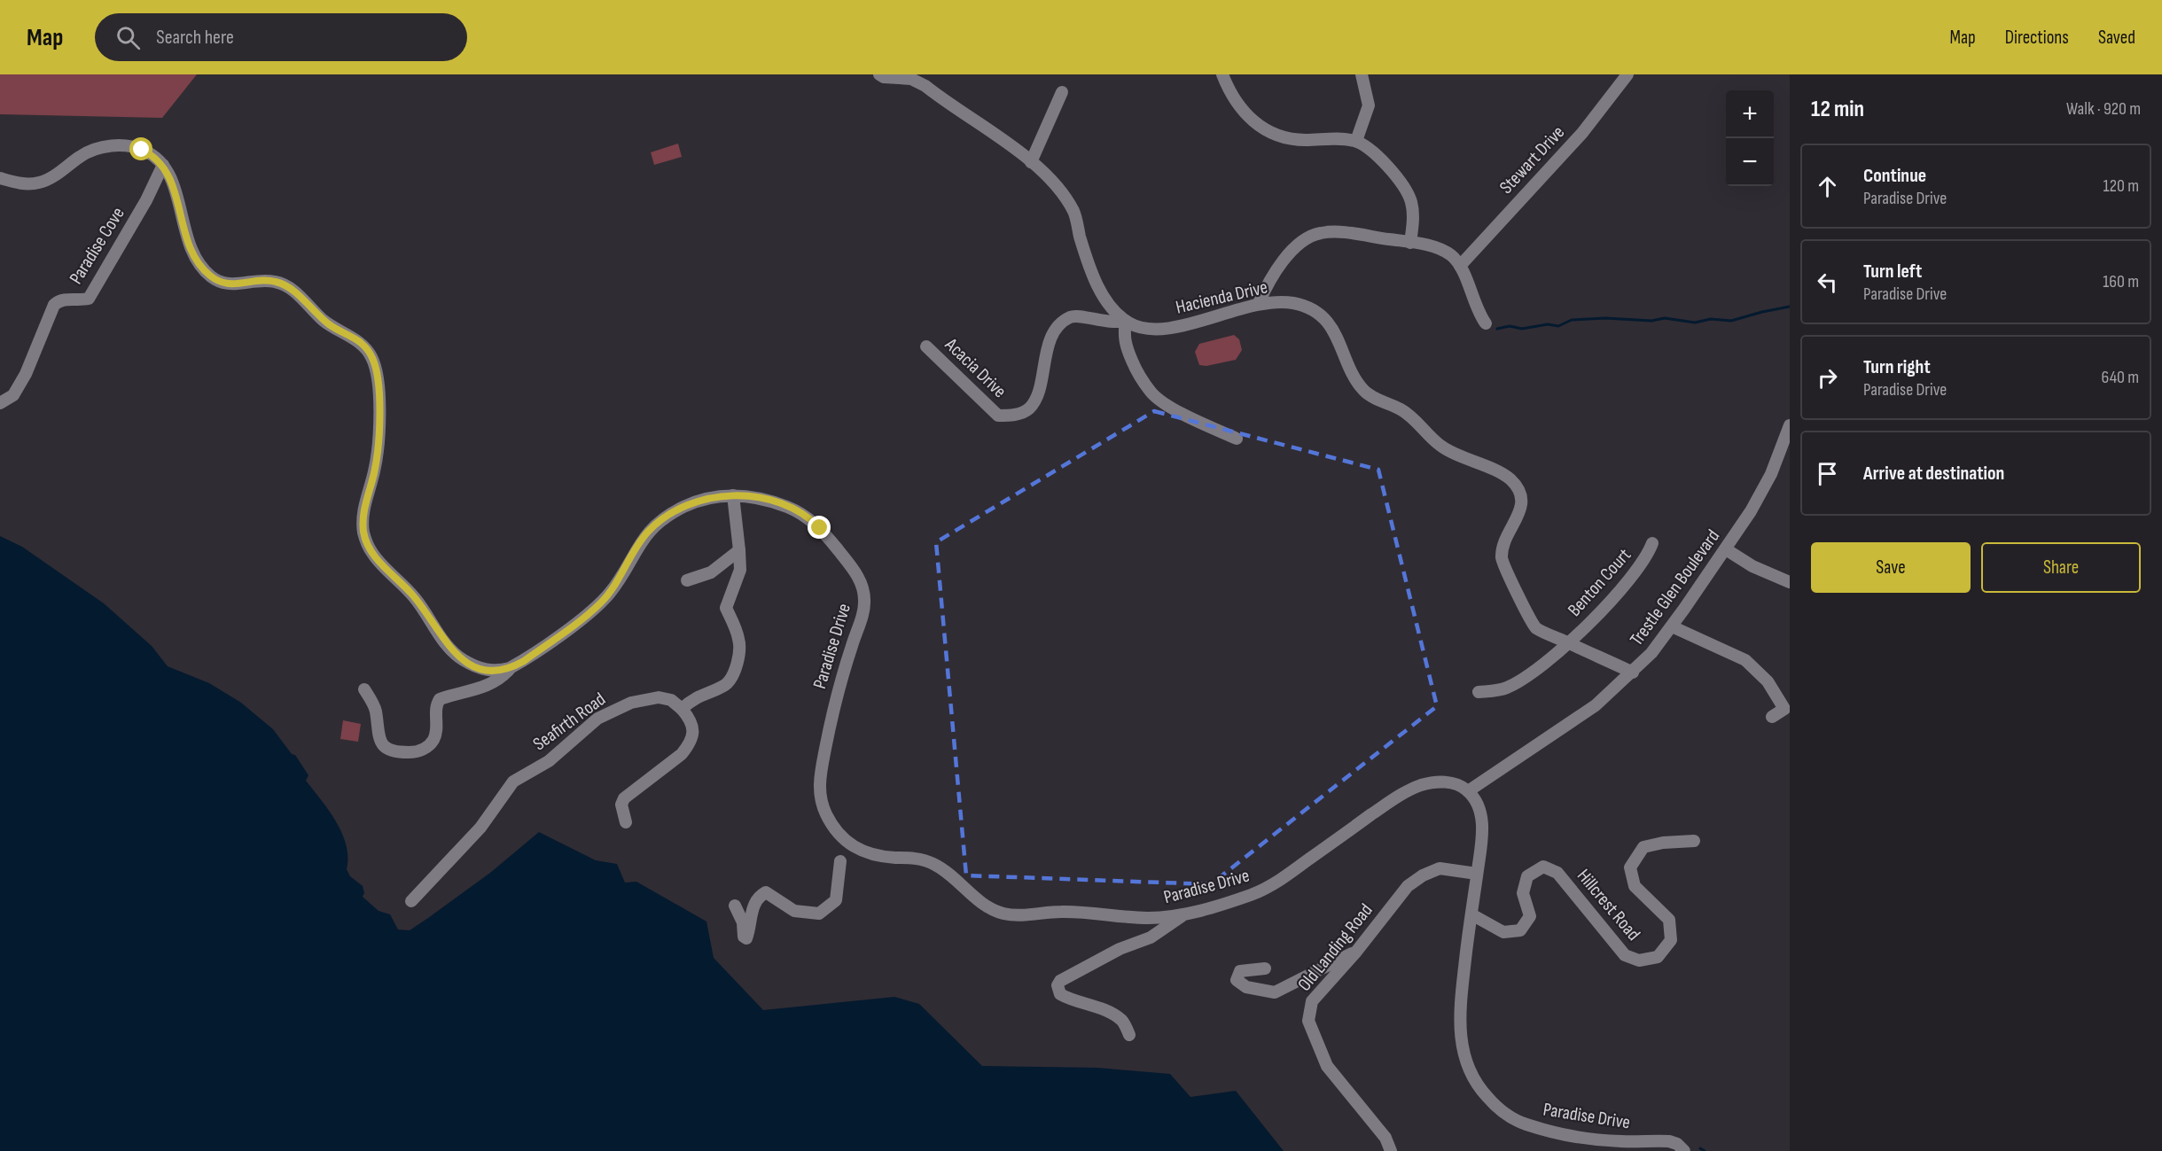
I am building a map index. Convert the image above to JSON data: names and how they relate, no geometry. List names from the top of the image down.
{
  "streets": {
    "street": [
      "Stewart Drive",
      "Paradise Cove",
      "Hacienda Drive",
      "Acacia Drive",
      "Benton Court",
      "Trestle Glen Boulevard",
      "Paradise Drive",
      "Seafirth Road",
      "Hillcrest Road",
      "Old Landing Road"
    ]
  },
  "crossings": [
    ["Paradise Cove", "Paradise Drive"],
    ["Hacienda Drive", "Acacia Drive"],
    ["Hacienda Drive", "Benton Court"],
    ["Hacienda Drive", "Trestle Glen Boulevard"],
    ["Trestle Glen Boulevard", "Paradise Drive"],
    ["Paradise Drive", "Hillcrest Road"],
    ["Paradise Drive", "Old Landing Road"]
  ],
  "page": {
    "header": "Map",
    "search": "Search here",
    "nav": ["Map", "Directions", "Saved"],
    "heading": ["12 min", "Walk · 920 m"],
    "map_buttons": ["+", "−"],
    "list": [
      ["Continue", "Paradise Drive", "120 m"],
      ["Turn left", "Paradise Drive", "160 m"],
      ["Turn right", "Paradise Drive", "640 m"],
      "Arrive at destination"
    ],
    "buttons": ["Save", "Share"]
  }
}
